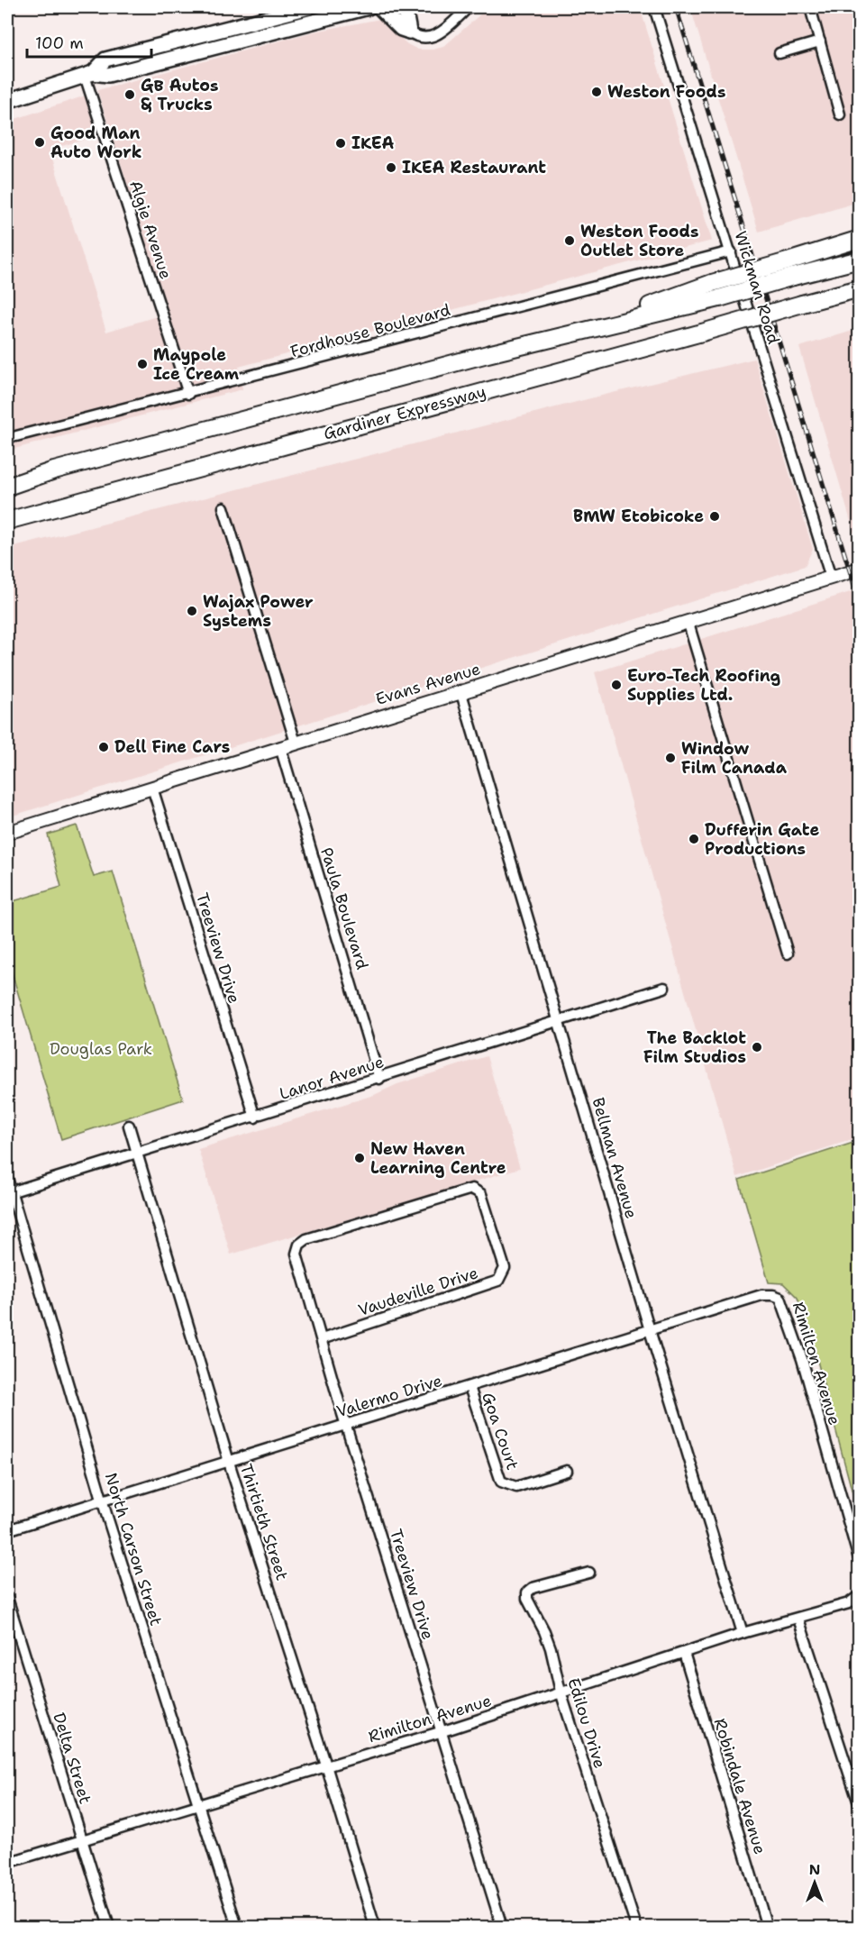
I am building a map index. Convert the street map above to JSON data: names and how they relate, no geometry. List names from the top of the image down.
{
  "streets": {
    "highway": ["Gardiner Expressway"],
    "main road": ["Evans Avenue"],
    "street": [
      "Algie Avenue",
      "Wickman Road",
      "Fordhouse Boulevard",
      "Paula Boulevard",
      "Treeview Drive",
      "Lanor Avenue",
      "Bellman Avenue",
      "Vaudeville Drive",
      "Rimilton Avenue",
      "Valermo Drive",
      "Goa Court",
      "Thirtieth Street",
      "North Carson Street",
      "Edilou Drive",
      "Delta Street",
      "Robindale Avenue"
    ]
  },
  "crossings": [
    ["Algie Avenue", "Fordhouse Boulevard"],
    ["Wickman Road", "Fordhouse Boulevard"],
    ["Wickman Road", "Evans Avenue"],
    ["Evans Avenue", "Paula Boulevard"],
    ["Evans Avenue", "Treeview Drive"],
    ["Evans Avenue", "Bellman Avenue"],
    ["Paula Boulevard", "Lanor Avenue"],
    ["Treeview Drive", "Lanor Avenue"],
    ["Treeview Drive", "Vaudeville Drive"],
    ["Treeview Drive", "Rimilton Avenue"],
    ["Treeview Drive", "Valermo Drive"],
    ["Lanor Avenue", "Bellman Avenue"],
    ["Lanor Avenue", "Thirtieth Street"],
    ["Lanor Avenue", "North Carson Street"],
    ["Bellman Avenue", "Rimilton Avenue"],
    ["Bellman Avenue", "Valermo Drive"],
    ["Rimilton Avenue", "Valermo Drive"],
    ["Rimilton Avenue", "Thirtieth Street"],
    ["Rimilton Avenue", "North Carson Street"],
    ["Rimilton Avenue", "Edilou Drive"],
    ["Rimilton Avenue", "Delta Street"],
    ["Rimilton Avenue", "Robindale Avenue"],
    ["Valermo Drive", "Goa Court"],
    ["Valermo Drive", "Thirtieth Street"],
    ["Valermo Drive", "North Carson Street"]
  ],
  "parks": ["Douglas Park"],
  "places": [
    "Weston Foods",
    "GB Autos & Trucks",
    "Good Man Auto Work",
    "IKEA",
    "IKEA Restaurant",
    "Weston Foods Outlet Store",
    "Maypole Ice Cream",
    "BMW Etobicoke",
    "Wajax Power Systems",
    "Euro-Tech Roofing Supplies Ltd.",
    "Dell Fine Cars",
    "Window Film Canada",
    "Dufferin Gate Productions",
    "The Backlot Film Studios",
    "New Haven Learning Centre"
  ],
  "scale_bar": "100 m",
  "north": "top"
}
